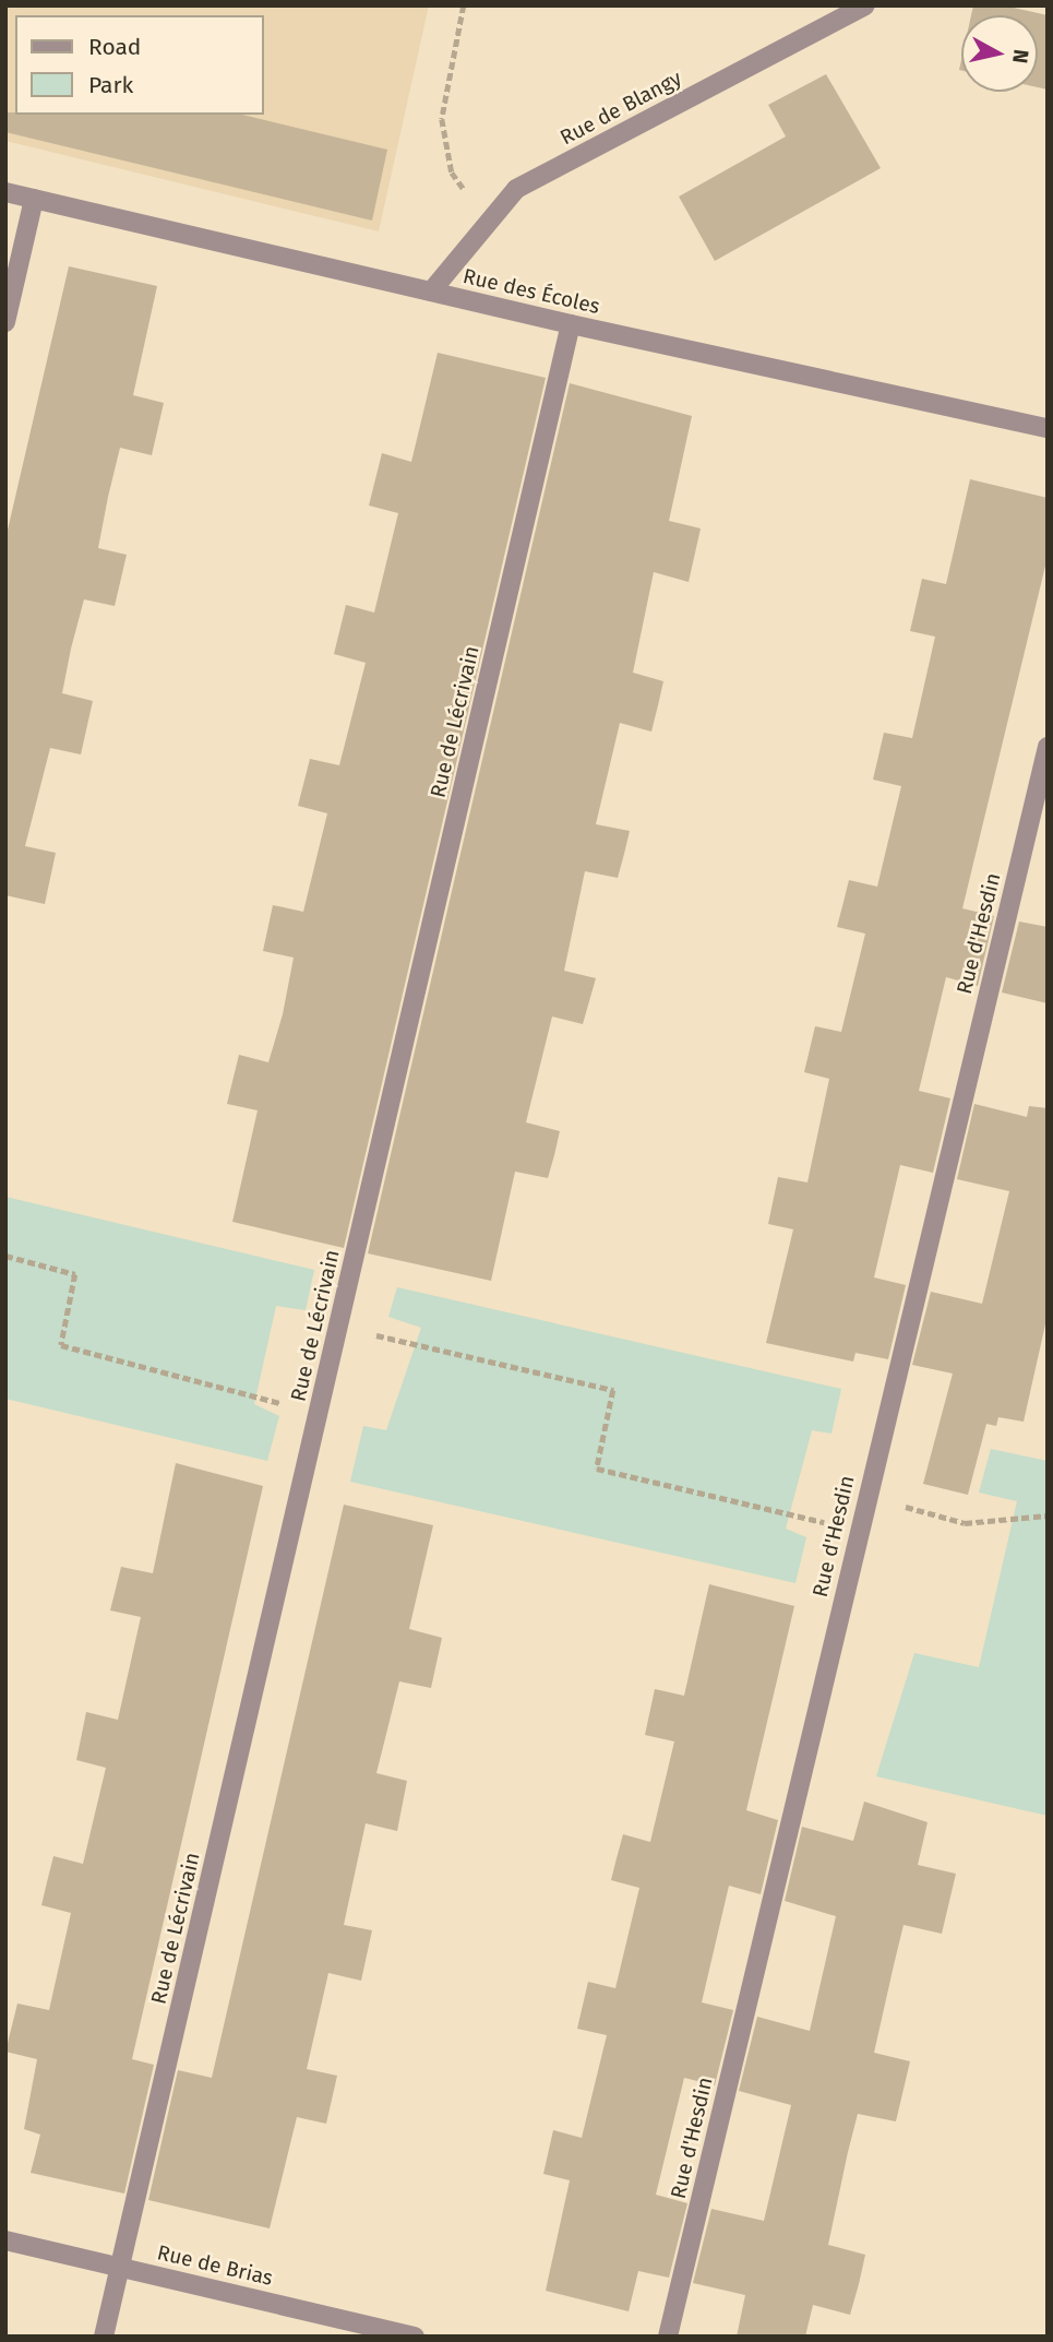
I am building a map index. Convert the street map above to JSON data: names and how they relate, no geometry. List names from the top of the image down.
{
  "streets": {
    "street": [
      "Rue de Blangy",
      "Rue des Écoles",
      "Rue de Lécrivain",
      "Rue d'Hesdin",
      "Rue de Brias"
    ]
  },
  "crossings": [
    ["Rue de Blangy", "Rue des Écoles"],
    ["Rue des Écoles", "Rue de Lécrivain"],
    ["Rue de Lécrivain", "Rue de Brias"]
  ],
  "legend": ["Road", "Park"],
  "north": "right"
}
